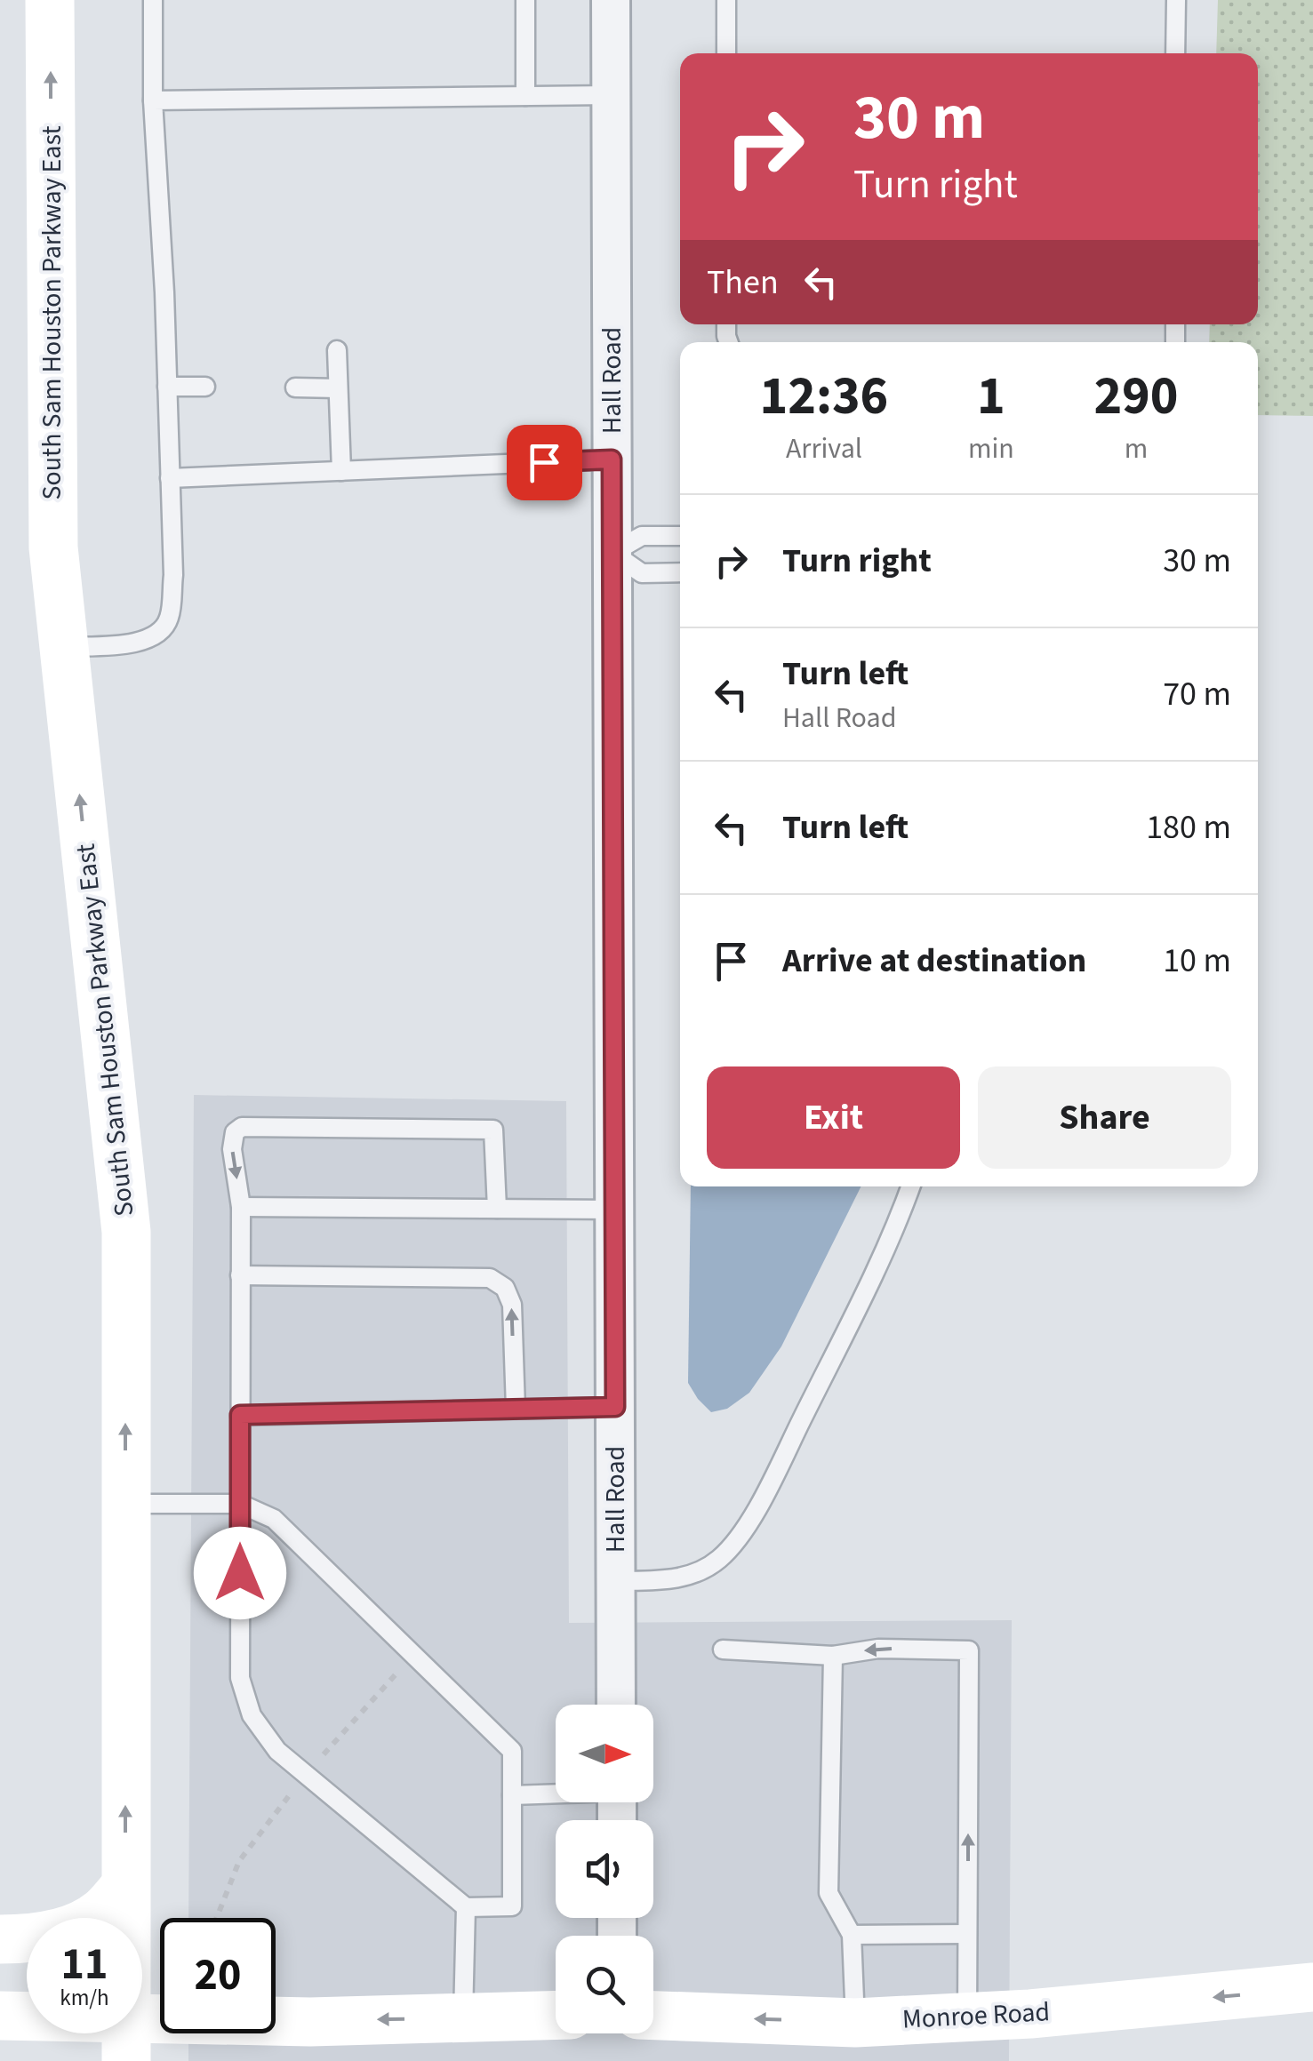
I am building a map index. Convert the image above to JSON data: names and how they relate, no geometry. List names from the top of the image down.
{
  "streets": {
    "main road": ["South Sam Houston Parkway East", "Monroe Road"],
    "street": ["Hall Road"]
  },
  "one_way": ["South Sam Houston Parkway East", "Monroe Road"],
  "north": "right",
  "page": {
    "turn": ["30 m", "Turn right"],
    "then": "Then",
    "eta": [
      "12:36",
      "Arrival",
      "1",
      "min",
      "290",
      "m"
    ],
    "list": [
      {
        "name": "Turn right",
        "value": "30 m"
      },
      {
        "name": "Turn left",
        "note": "Hall Road",
        "value": "70 m"
      },
      {
        "name": "Turn left",
        "value": "180 m"
      },
      {
        "name": "Arrive at destination",
        "value": "10 m"
      }
    ],
    "buttons": ["Exit", "Share"],
    "speed": "11 km/h",
    "limit": "20"
  }
}
